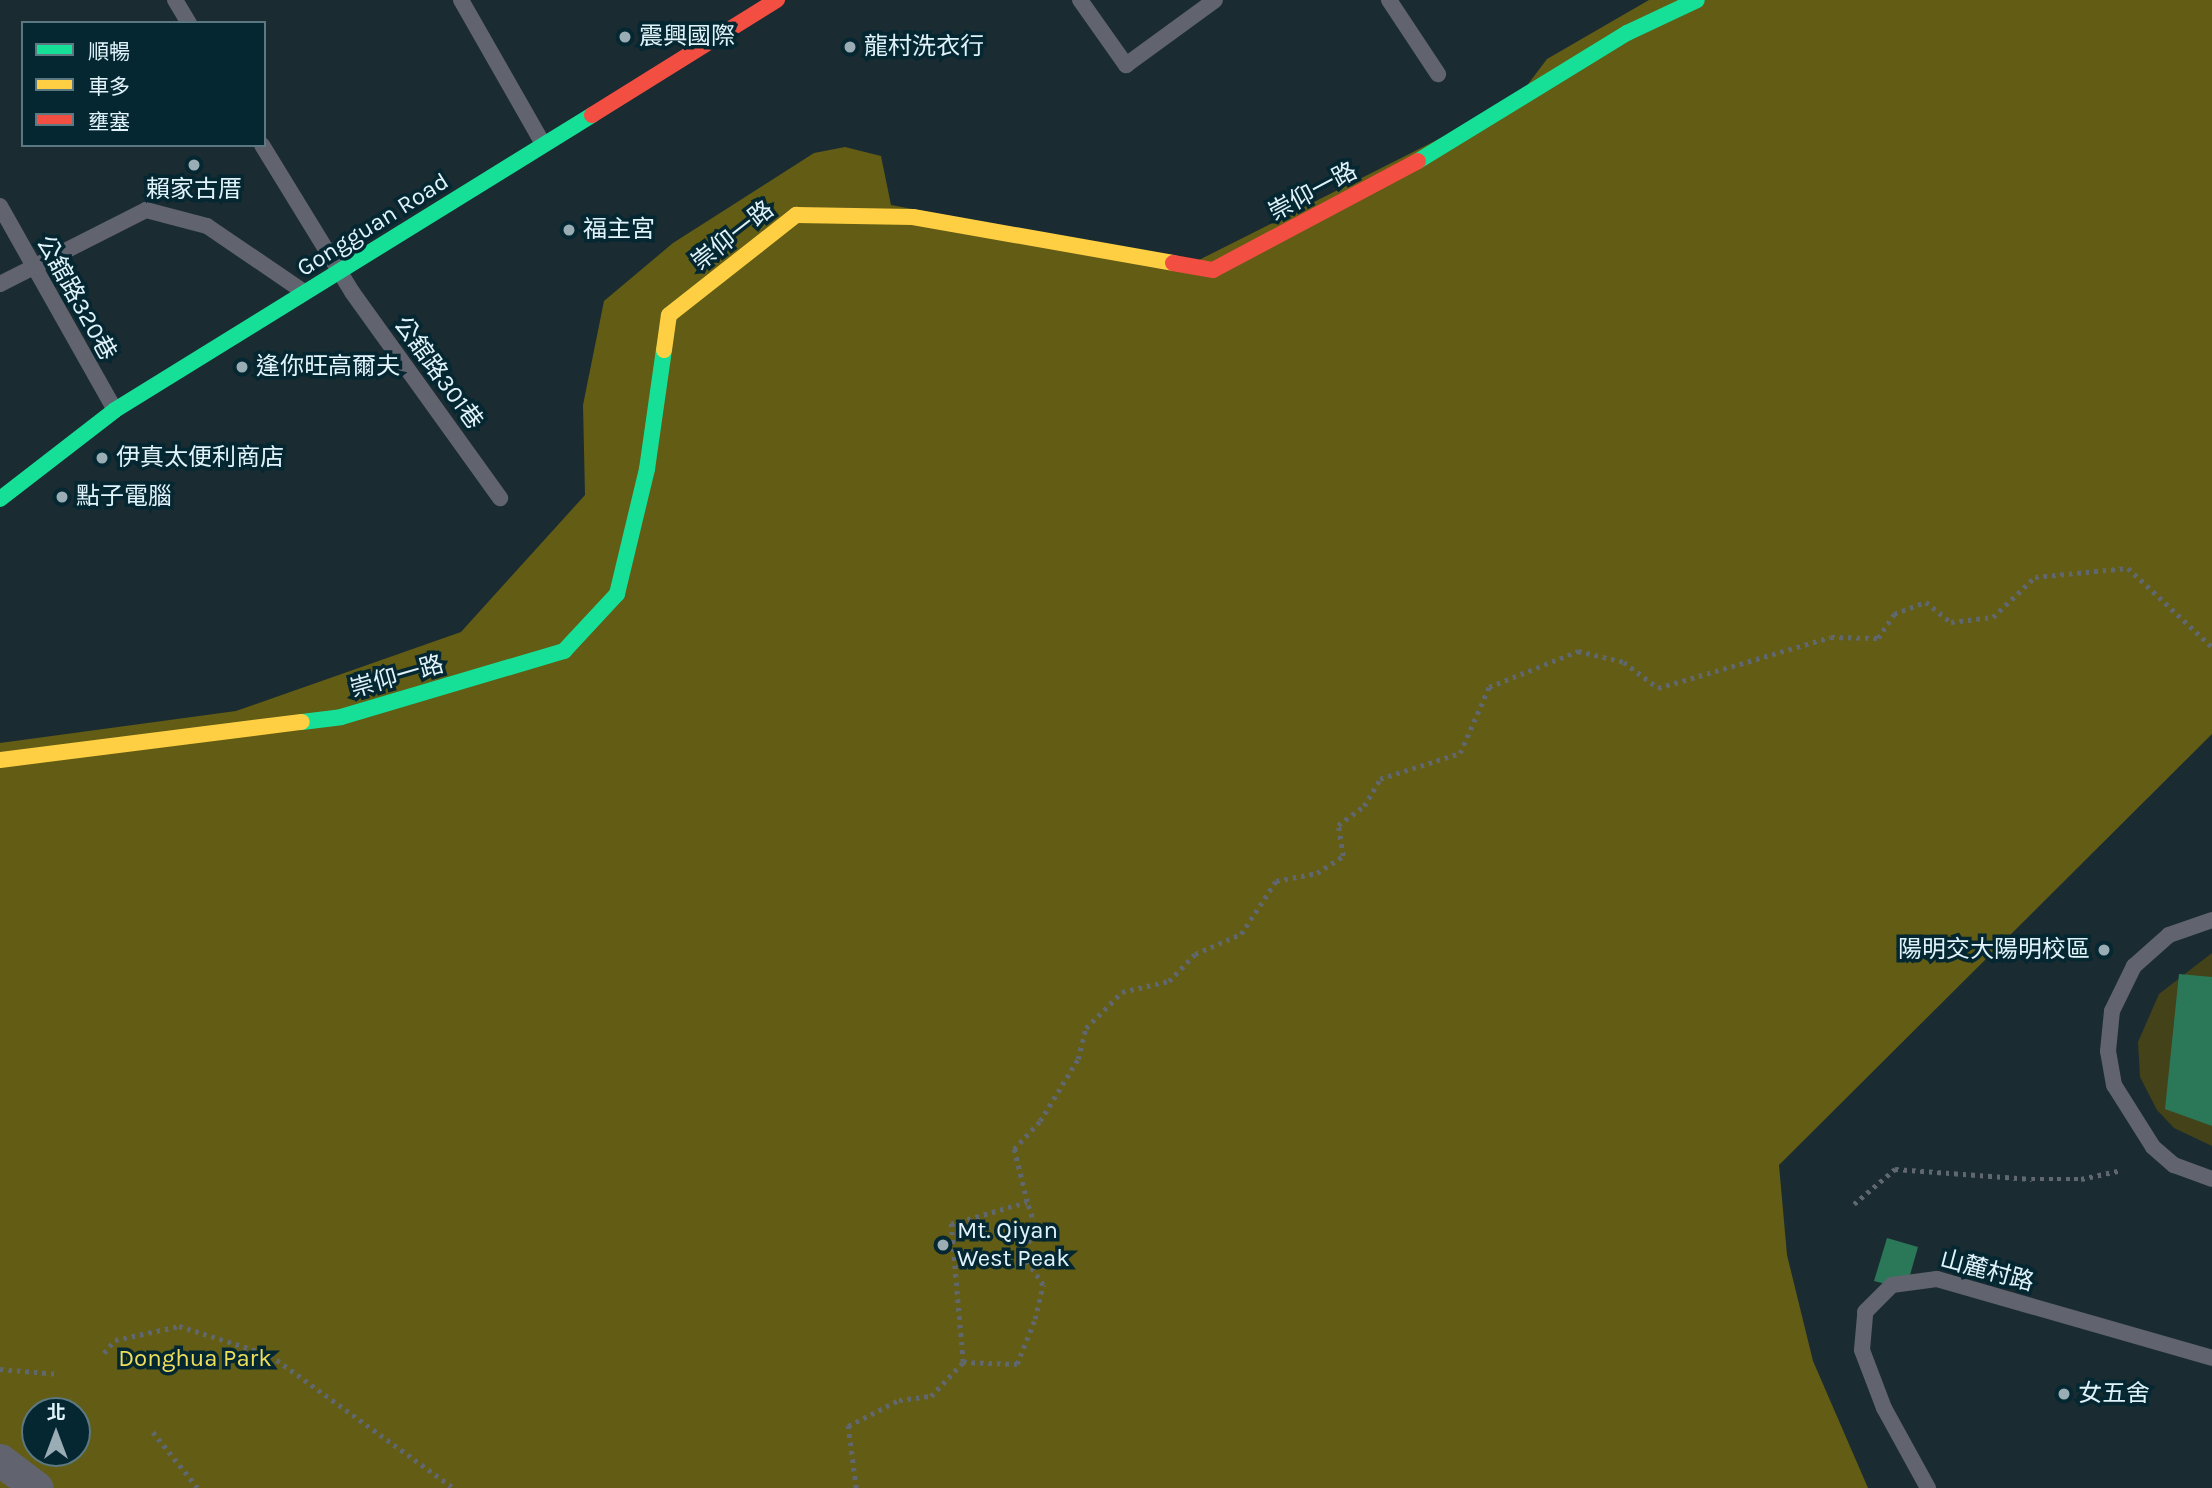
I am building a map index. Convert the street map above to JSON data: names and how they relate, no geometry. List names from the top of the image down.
{
  "streets": {
    "street": ["崇仰一路", "Gongguan Road"],
    "lane": ["公舘路320巷", "公舘路301巷", "山麓村路"]
  },
  "crossings": [
    ["Gongguan Road", "公舘路320巷"],
    ["Gongguan Road", "公舘路301巷"]
  ],
  "parks": ["Donghua Park"],
  "places": [
    "震興國際",
    "龍村洗衣行",
    "賴家古厝",
    "福主宮",
    "逢你旺高爾夫",
    "伊真太便利商店",
    "點子電腦",
    "陽明交大陽明校區",
    "Mt. Qiyan West Peak",
    "女五舍"
  ],
  "legend": ["順暢", "車多", "壅塞"],
  "north": "top"
}
